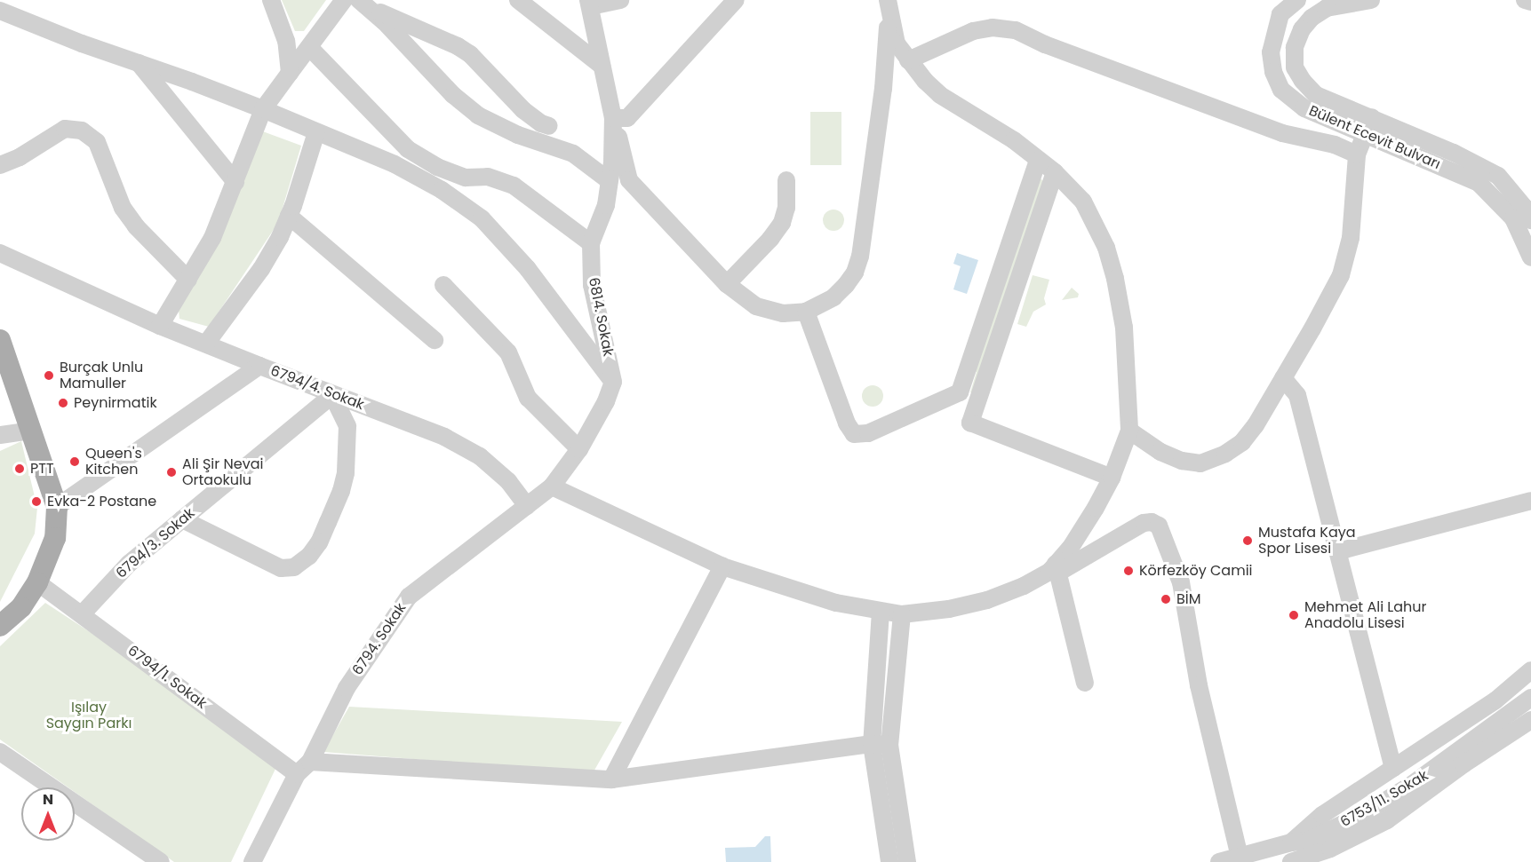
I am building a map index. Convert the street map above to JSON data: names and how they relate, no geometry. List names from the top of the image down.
{
  "streets": {
    "street": [
      "Bülent Ecevit Bulvarı",
      "6814. Sokak",
      "6794/4. Sokak",
      "6794/3. Sokak",
      "6794. Sokak",
      "6794/1. Sokak",
      "6753/11. Sokak"
    ]
  },
  "crossings": [
    ["6814. Sokak", "6794. Sokak"],
    ["6794/4. Sokak", "6794/3. Sokak"],
    ["6794/4. Sokak", "6794. Sokak"],
    ["6794/3. Sokak", "6794/1. Sokak"],
    ["6794. Sokak", "6794/1. Sokak"]
  ],
  "parks": ["Işılay Saygın Parkı"],
  "places": [
    "Burçak Unlu Mamuller",
    "Peynirmatik",
    "Queen's Kitchen",
    "PTT",
    "Ali Şir Nevai Ortaokulu",
    "Evka-2 Postane",
    "Mustafa Kaya Spor Lisesi",
    "Körfezköy Camii",
    "BİM",
    "Mehmet Ali Lahur Anadolu Lisesi"
  ],
  "north": "top"
}
